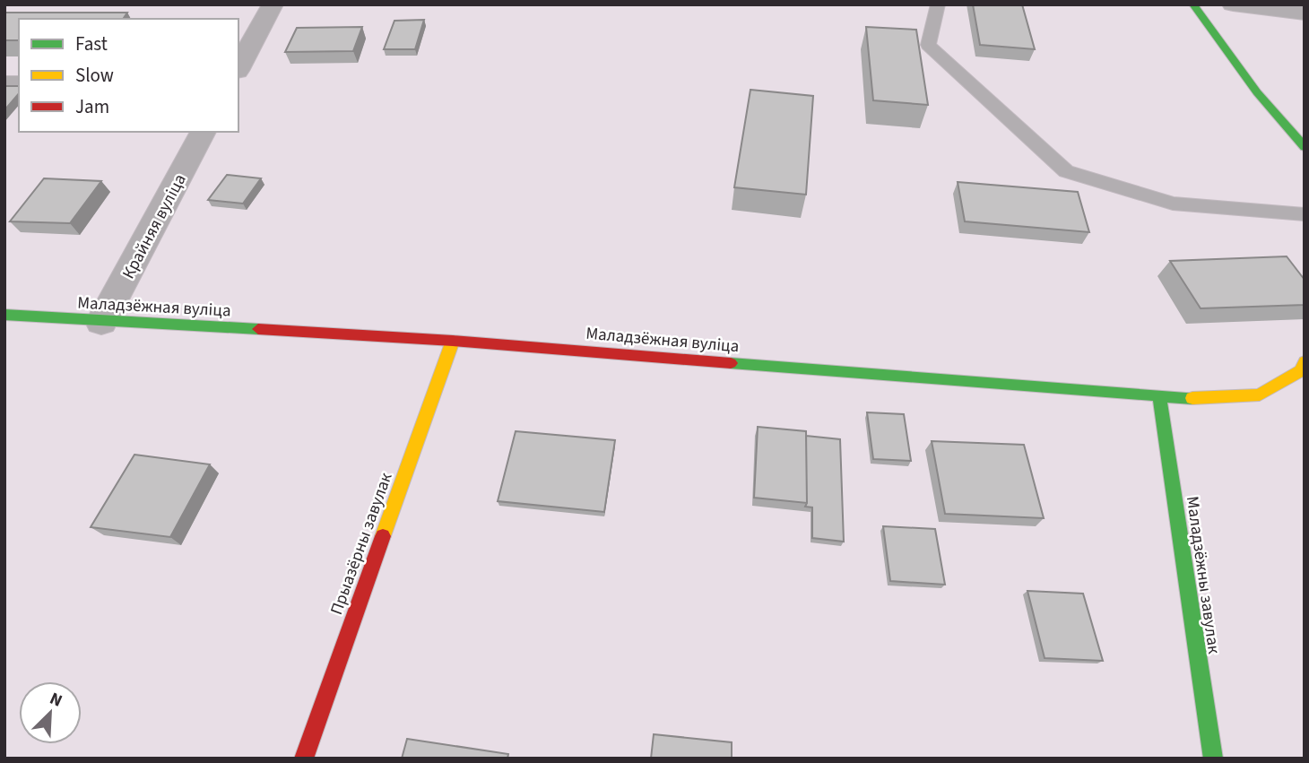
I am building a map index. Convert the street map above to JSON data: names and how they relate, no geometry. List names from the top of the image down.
{
  "streets": {
    "street": [
      "Крайняя вуліца",
      "Маладзёжная вуліца",
      "Прыазёрны завулак",
      "Маладзёжны завулак"
    ]
  },
  "crossings": [
    ["Крайняя вуліца", "Маладзёжная вуліца"],
    ["Маладзёжная вуліца", "Прыазёрны завулак"],
    ["Маладзёжная вуліца", "Маладзёжны завулак"]
  ],
  "legend": ["Fast", "Slow", "Jam"],
  "north": "top right"
}
